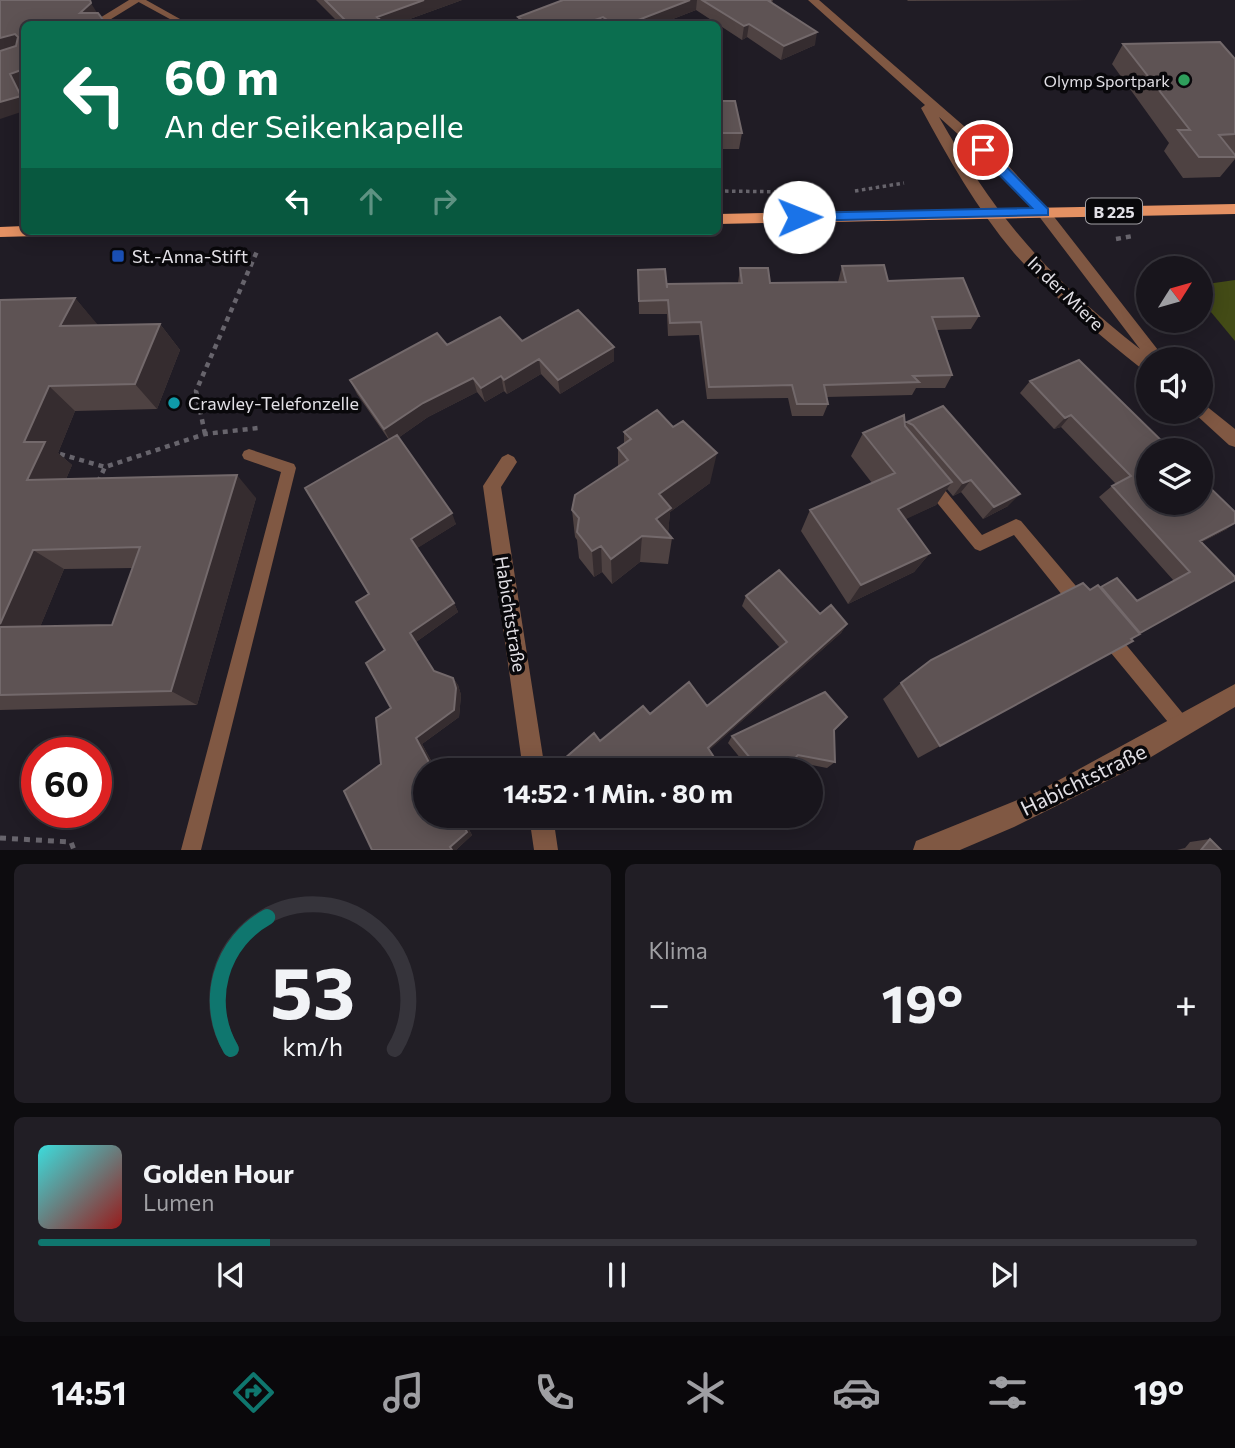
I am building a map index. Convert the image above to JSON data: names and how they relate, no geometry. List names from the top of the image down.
{
  "streets": {
    "main road": ["B 225"],
    "street": ["In der Miere", "Habichtstraße"]
  },
  "crossings": [
    ["B 225", "In der Miere"]
  ],
  "places": {
    "other": ["Olymp Sportpark", "Crawley-Telefonzelle"],
    "transit": ["St.-Anna-Stift"]
  },
  "north": "top right",
  "page": {
    "turn": ["60 m", "An der Seikenkapelle"],
    "limit": "60",
    "trip": "14:52 · 1 Min. · 80 m",
    "tile": "Klima",
    "heat": ["−", "19°", "+"],
    "song": ["Golden Hour", "Lumen"],
    "tabs": ["14:51", "19°"],
    "gauge": ["53", "km/h"]
  }
}
